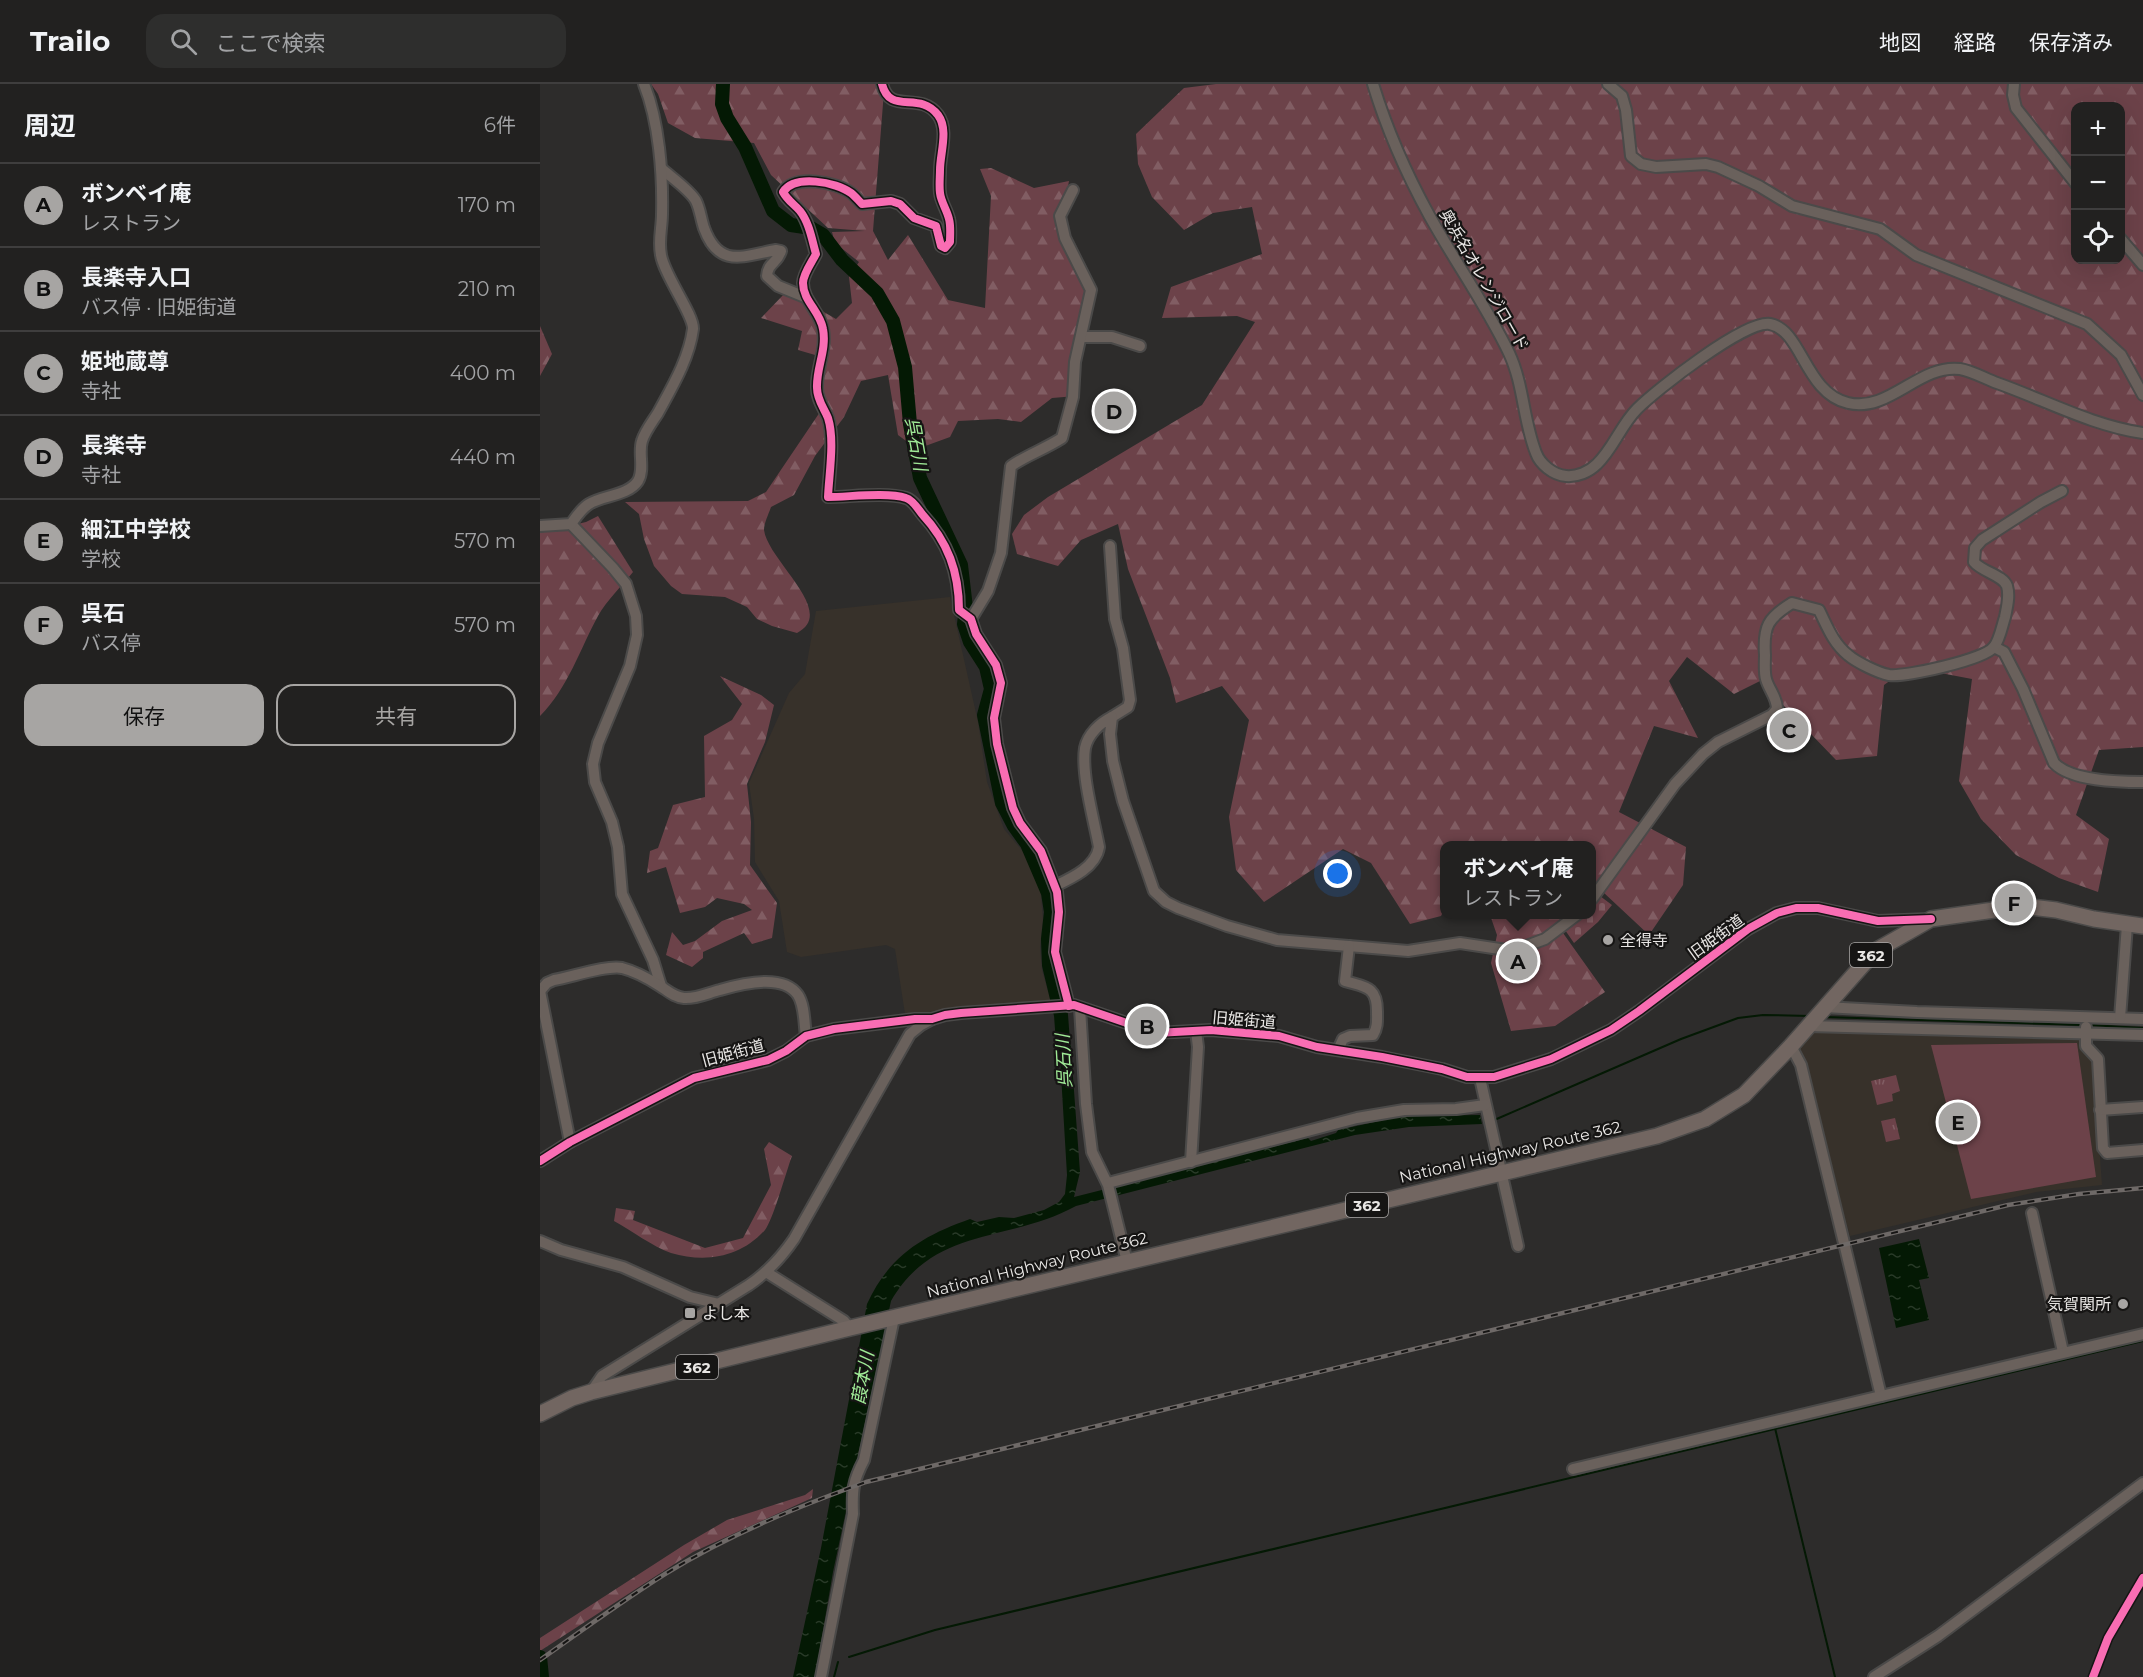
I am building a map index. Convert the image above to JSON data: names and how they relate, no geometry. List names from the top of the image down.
{
  "streets": {
    "highway": ["362", "National Highway Route 362"],
    "street": ["奥浜名オレンジロード", "旧姫街道"]
  },
  "crossings": [
    ["旧姫街道", "National Highway Route 362"]
  ],
  "water": ["呉石川", "葭本川"],
  "places": {
    "other": ["全得寺", "気賀関所"],
    "transit": ["よし本"]
  },
  "page": {
    "header": "Trailo",
    "search": "ここで検索",
    "nav": ["地図", "経路", "保存済み"],
    "heading": ["周辺", "6件"],
    "map_buttons": ["+", "−"],
    "list": [
      {
        "mark": "A",
        "name": "ボンベイ庵",
        "note": "レストラン",
        "value": "170 m"
      },
      {
        "mark": "B",
        "name": "長楽寺入口",
        "note": "バス停 · 旧姫街道",
        "value": "210 m"
      },
      {
        "mark": "C",
        "name": "姫地蔵尊",
        "note": "寺社",
        "value": "400 m"
      },
      {
        "mark": "D",
        "name": "長楽寺",
        "note": "寺社",
        "value": "440 m"
      },
      {
        "mark": "E",
        "name": "細江中学校",
        "note": "学校",
        "value": "570 m"
      },
      {
        "mark": "F",
        "name": "呉石",
        "note": "バス停",
        "value": "570 m"
      }
    ],
    "pins": [
      "D",
      "C",
      "F",
      "A",
      "B",
      "E"
    ],
    "buttons": ["保存", "共有"],
    "popup": ["ボンベイ庵", "レストラン"]
  }
}
